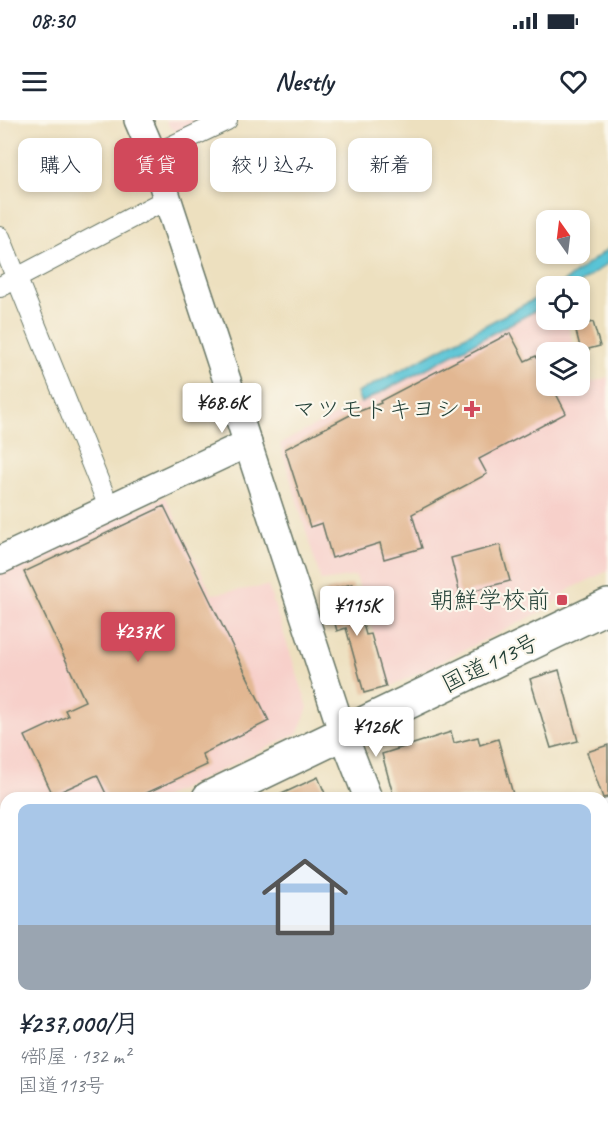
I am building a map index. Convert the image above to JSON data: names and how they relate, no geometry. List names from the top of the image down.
{
  "streets": {
    "highway": ["国道113号"]
  },
  "places": {
    "health": ["マツモトキヨシ"],
    "transit": ["朝鮮学校前"]
  },
  "north": "top",
  "page": {
    "status": "08:30",
    "header": "Nestly",
    "chip": [
      "購入",
      "賃貸",
      "絞り込み",
      "新着"
    ],
    "price": [
      "¥68.6K",
      "¥115K",
      "¥237K",
      "¥126K"
    ],
    "list": [
      {
        "name": "¥237,000/月",
        "note": "4部屋 · 132 m² · 国道113号"
      }
    ]
  }
}
